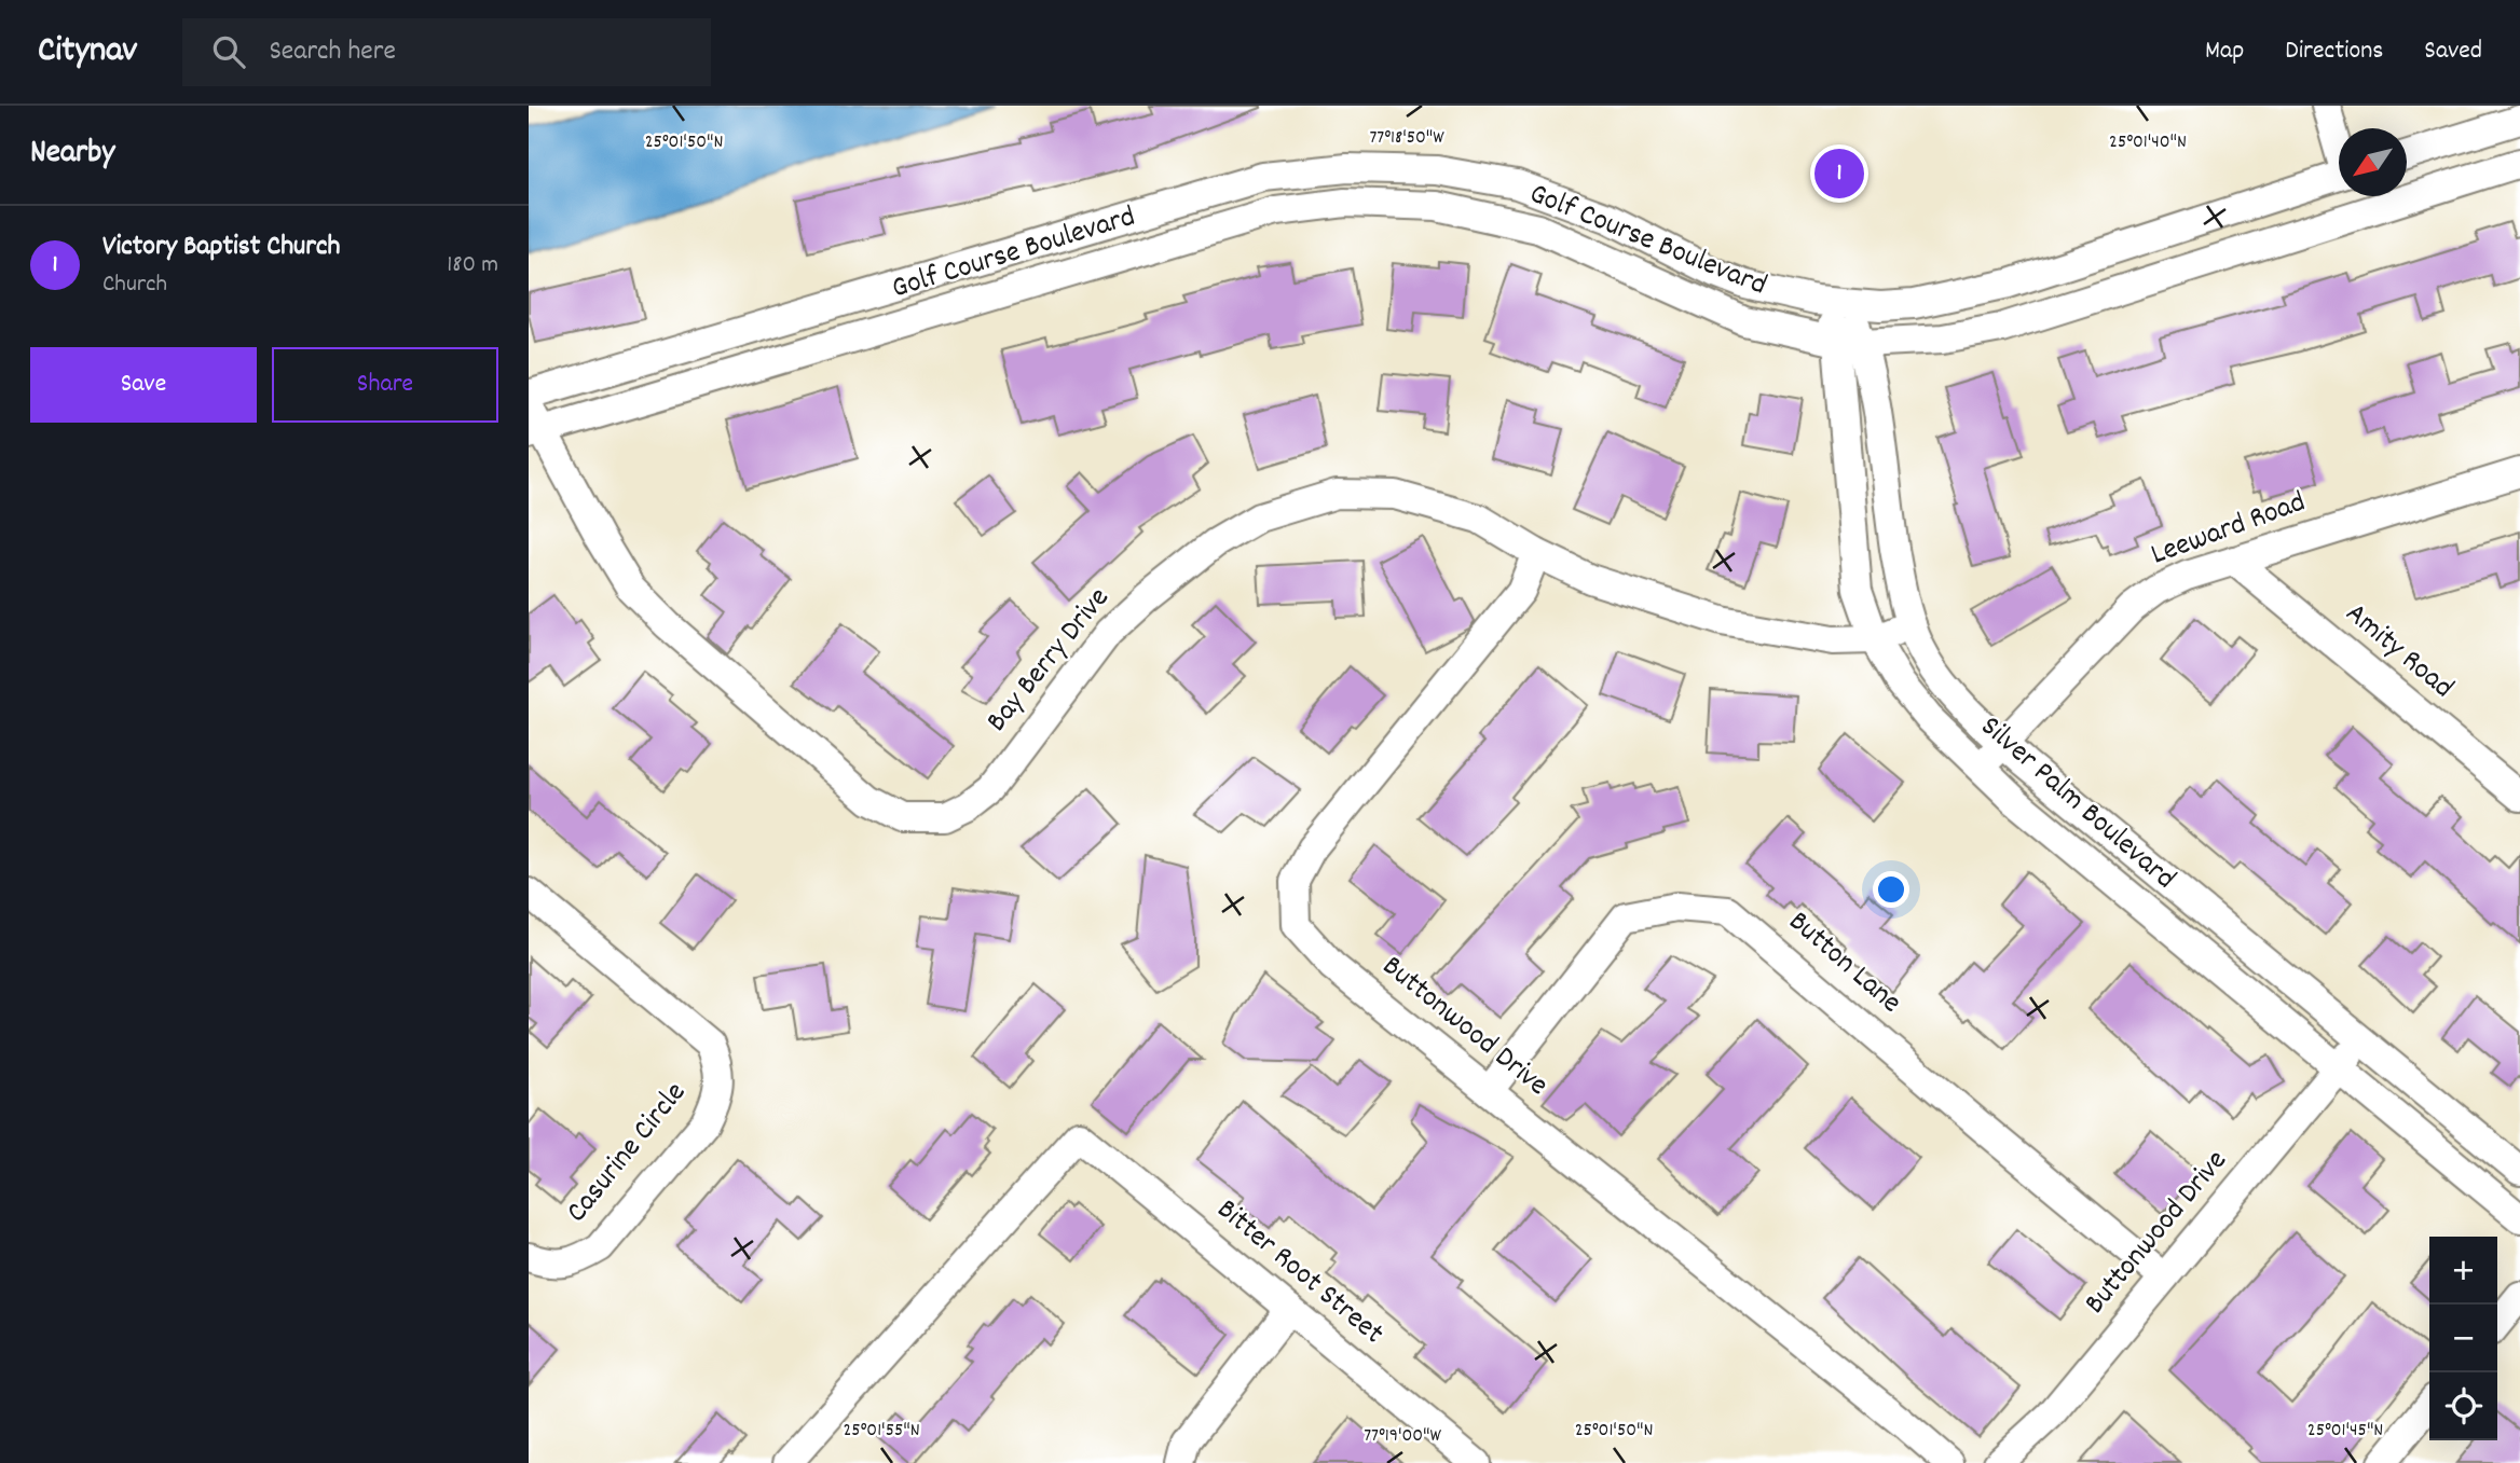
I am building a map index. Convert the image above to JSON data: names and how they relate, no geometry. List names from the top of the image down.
{
  "streets": {
    "street": [
      "Golf Course Boulevard",
      "Leeward Road",
      "Amity Road",
      "Bay Berry Drive",
      "Silver Palm Boulevard",
      "Button Lane",
      "Buttonwood Drive",
      "Casurine Circle",
      "Bitter Root Street"
    ]
  },
  "crossings": [
    ["Golf Course Boulevard", "Bay Berry Drive"],
    ["Golf Course Boulevard", "Silver Palm Boulevard"],
    ["Leeward Road", "Amity Road"],
    ["Leeward Road", "Silver Palm Boulevard"],
    ["Bay Berry Drive", "Silver Palm Boulevard"],
    ["Bay Berry Drive", "Buttonwood Drive"],
    ["Silver Palm Boulevard", "Buttonwood Drive"],
    ["Button Lane", "Buttonwood Drive"]
  ],
  "north": "bottom left",
  "page": {
    "header": "Citynav",
    "search": "Search here",
    "nav": ["Map", "Directions", "Saved"],
    "heading": "Nearby",
    "pins": "1",
    "list": [
      {
        "mark": "1",
        "name": "Victory Baptist Church",
        "note": "Church",
        "value": "180 m"
      }
    ],
    "buttons": ["Save", "Share"],
    "map_buttons": ["+", "−"]
  },
  "coordinates": [
    "77°18'50\"W",
    "25°01'50\"N",
    "25°01'40\"N",
    "25°01'55\"N",
    "25°01'45\"N",
    "77°19'00\"W"
  ]
}
